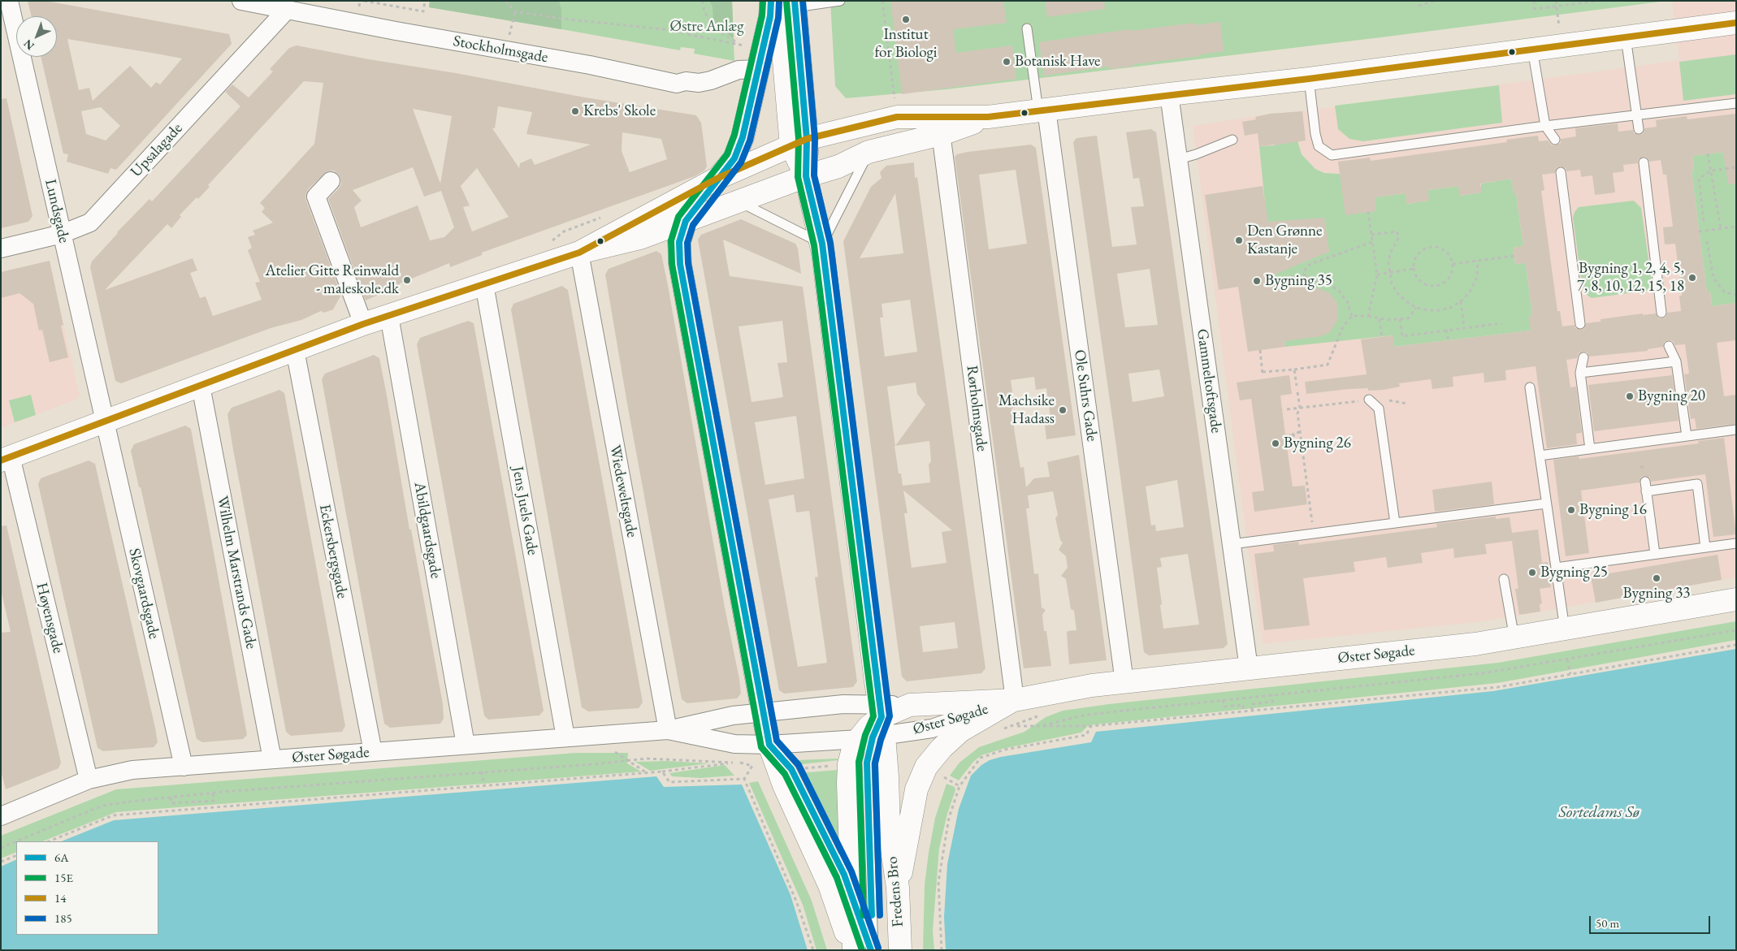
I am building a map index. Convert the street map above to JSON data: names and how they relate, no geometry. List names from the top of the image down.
{
  "streets": {
    "street": [
      "Stockholmsgade",
      "Upsalagade",
      "Lundsgade",
      "Gammeltoftsgade",
      "Ole Suhrs Gade",
      "Rørholmsgade",
      "Wiedeweltsgade",
      "Jens Juels Gade",
      "Abildgaardsgade",
      "Eckersbergsgade",
      "Wilhelm Marstrands Gade",
      "Skovgaardsgade",
      "Høyensgade",
      "Øster Søgade",
      "Fredens Bro"
    ]
  },
  "crossings": [
    ["Stockholmsgade", "Upsalagade"],
    ["Upsalagade", "Lundsgade"],
    ["Lundsgade", "Skovgaardsgade"],
    ["Gammeltoftsgade", "Øster Søgade"],
    ["Ole Suhrs Gade", "Øster Søgade"],
    ["Rørholmsgade", "Øster Søgade"],
    ["Wiedeweltsgade", "Øster Søgade"],
    ["Jens Juels Gade", "Øster Søgade"],
    ["Abildgaardsgade", "Øster Søgade"],
    ["Eckersbergsgade", "Øster Søgade"],
    ["Wilhelm Marstrands Gade", "Øster Søgade"],
    ["Skovgaardsgade", "Øster Søgade"],
    ["Høyensgade", "Øster Søgade"],
    ["Øster Søgade", "Fredens Bro"]
  ],
  "water": ["Sortedams Sø"],
  "parks": ["Østre Anlæg"],
  "places": [
    "Institut for Biologi",
    "Botanisk Have",
    "Krebs' Skole",
    "Den Grønne Kastanje",
    "Bygning 1, 2, 4, 5, 7, 8, 10, 12, 15, 18",
    "Atelier Gitte Reinwald - maleskole.dk",
    "Bygning 35",
    "Bygning 20",
    "Machsike Hadass",
    "Bygning 26",
    "Bygning 16",
    "Bygning 25",
    "Bygning 33"
  ],
  "lines": [
    "transit line 6A",
    "transit line 15E",
    "transit line 185",
    "transit line 14"
  ],
  "legend": [
    "6A",
    "15E",
    "14",
    "185"
  ],
  "scale_bar": "50 m",
  "north": "bottom left"
}
